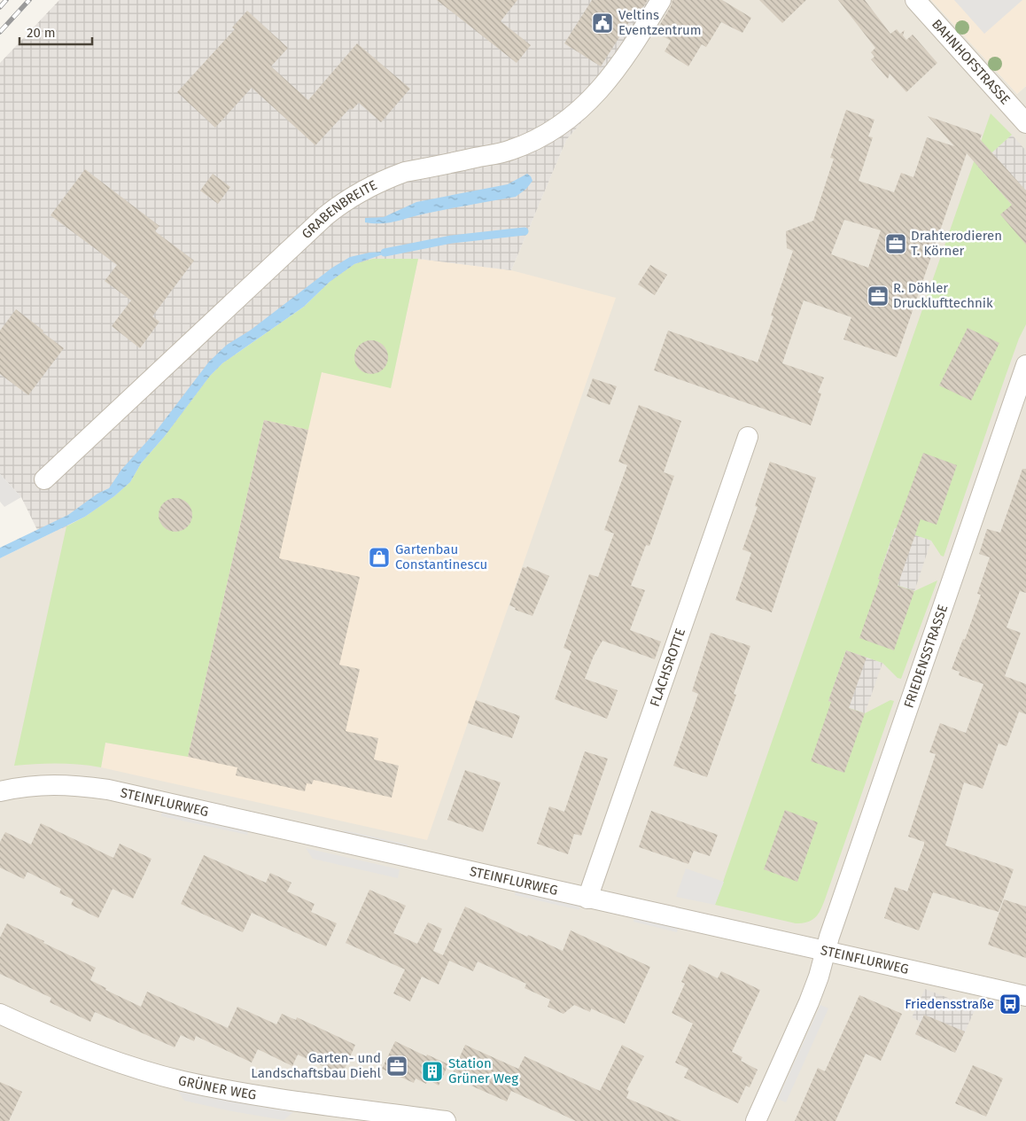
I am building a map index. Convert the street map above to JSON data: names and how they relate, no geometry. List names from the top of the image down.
{
  "streets": {
    "street": [
      "BAHNHOFSTRASSE",
      "GRABENBREITE",
      "FRIEDENSSTRASSE",
      "FLACHSROTTE",
      "STEINFLURWEG",
      "GRÜNER WEG"
    ]
  },
  "crossings": [
    ["FRIEDENSSTRASSE", "STEINFLURWEG"],
    ["FLACHSROTTE", "STEINFLURWEG"]
  ],
  "places": {
    "public building": ["Veltins Eventzentrum"],
    "office": ["Drahterodieren T. Körner", "R. Döhler Drucklufttechnik", "Garten- und Landschaftsbau Diehl"],
    "shop": ["Gartenbau Constantinescu"],
    "bus stop": ["Friedensstraße"],
    "building": ["Station Grüner Weg"]
  },
  "scale_bar": "20 m"
}
